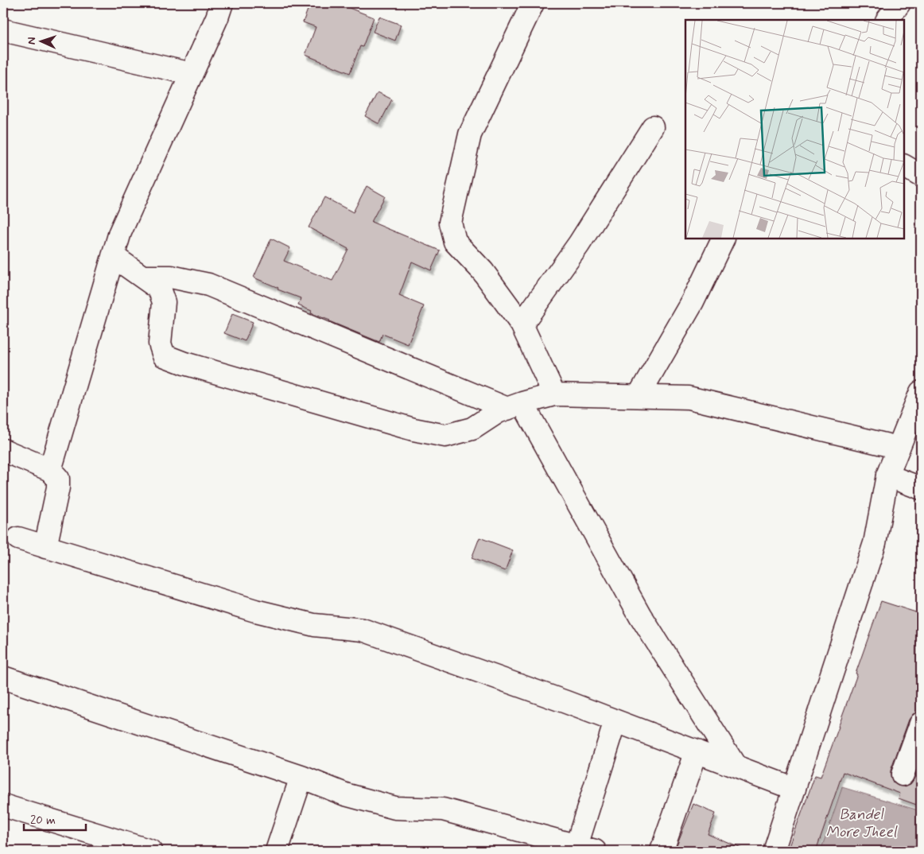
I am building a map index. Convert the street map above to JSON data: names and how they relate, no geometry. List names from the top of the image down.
{
  "water": ["Bandel More Jheel"],
  "scale_bar": "20 m",
  "north": "left"
}
